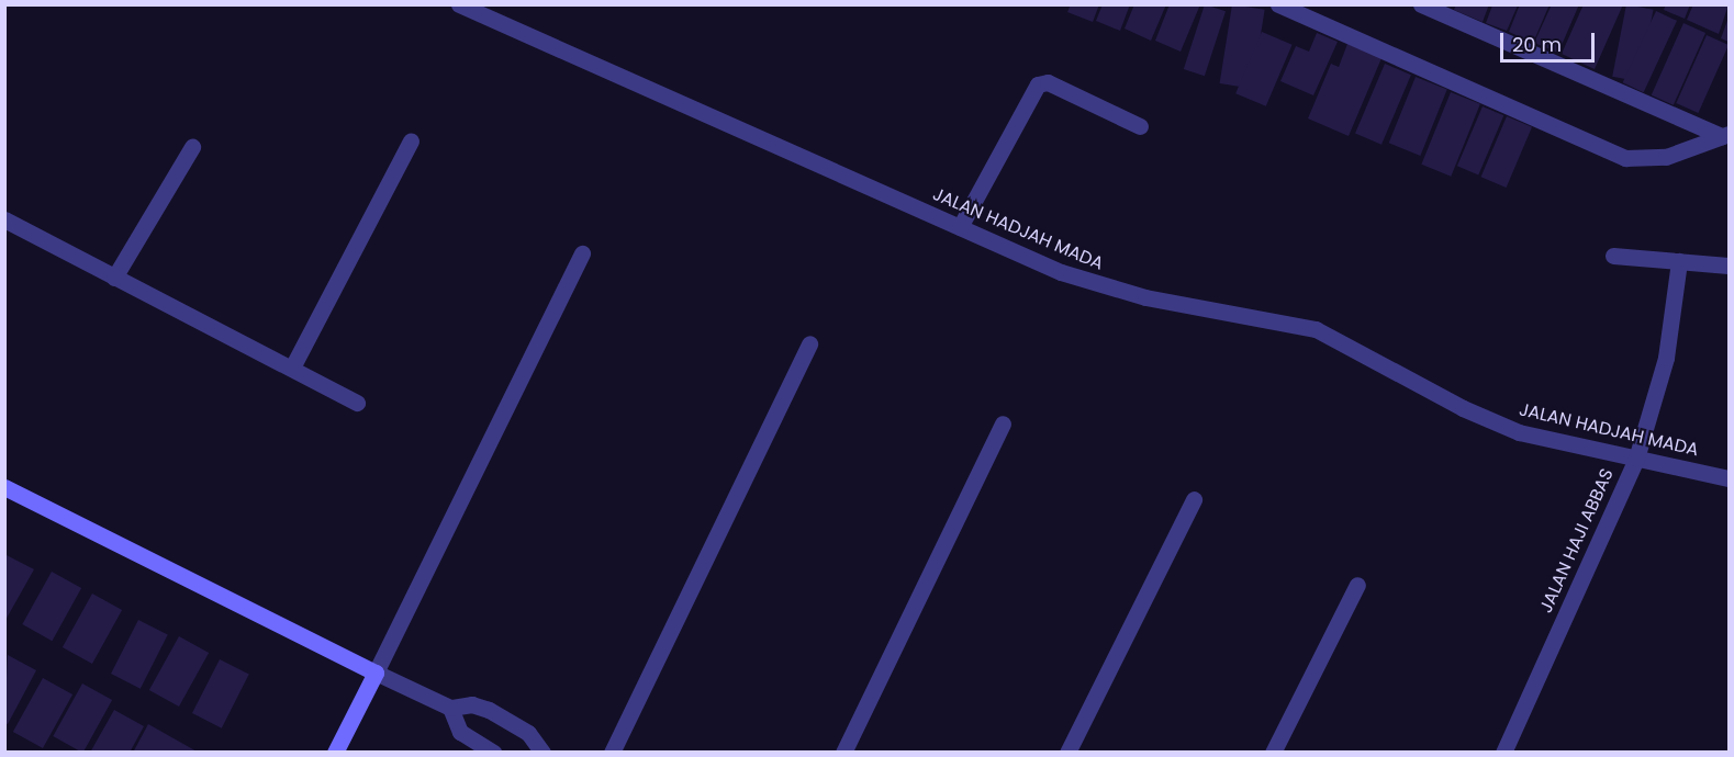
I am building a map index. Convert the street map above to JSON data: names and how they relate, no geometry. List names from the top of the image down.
{
  "streets": {
    "street": ["JALAN HADJAH MADA", "JALAN HAJI ABBAS"]
  },
  "crossings": [
    ["JALAN HADJAH MADA", "JALAN HAJI ABBAS"]
  ],
  "scale_bar": "20 m"
}
